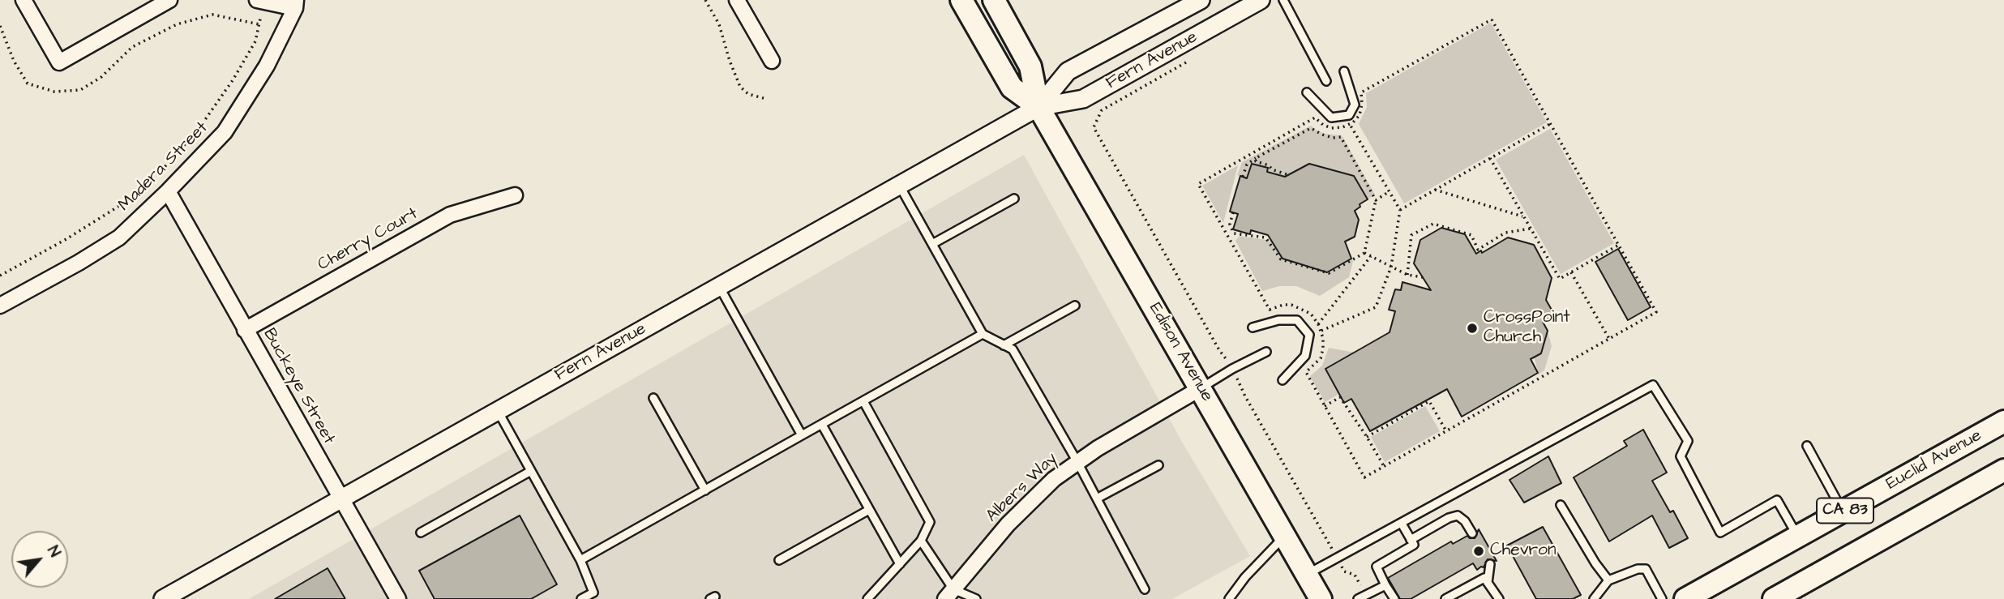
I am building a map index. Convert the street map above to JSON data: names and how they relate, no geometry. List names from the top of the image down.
{
  "streets": {
    "main road": ["Edison Avenue", "Euclid Avenue", "CA 83"],
    "street": [
      "Fern Avenue",
      "Madera Street",
      "Cherry Court",
      "Buckeye Street",
      "Albers Way"
    ]
  },
  "crossings": [
    ["Fern Avenue", "Edison Avenue"],
    ["Fern Avenue", "Buckeye Street"],
    ["Madera Street", "Buckeye Street"],
    ["Cherry Court", "Buckeye Street"],
    ["Edison Avenue", "Albers Way"]
  ],
  "places": ["CrossPoint Church", "Chevron"],
  "north": "top right"
}
